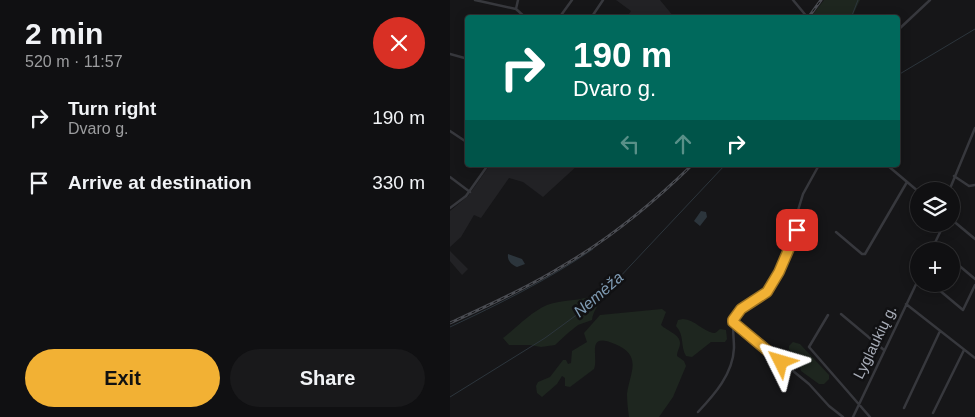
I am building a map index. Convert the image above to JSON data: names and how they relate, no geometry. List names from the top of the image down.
{
  "streets": {
    "street": ["Lyglaukių g."]
  },
  "water": ["Nemėža"],
  "page": {
    "heading": ["2 min", "520 m · 11:57"],
    "turn": ["190 m", "Dvaro g."],
    "list": [
      {
        "name": "Turn right",
        "note": "Dvaro g.",
        "value": "190 m"
      },
      {
        "name": "Arrive at destination",
        "value": "330 m"
      }
    ],
    "map_buttons": "+",
    "buttons": ["Exit", "Share"]
  }
}
